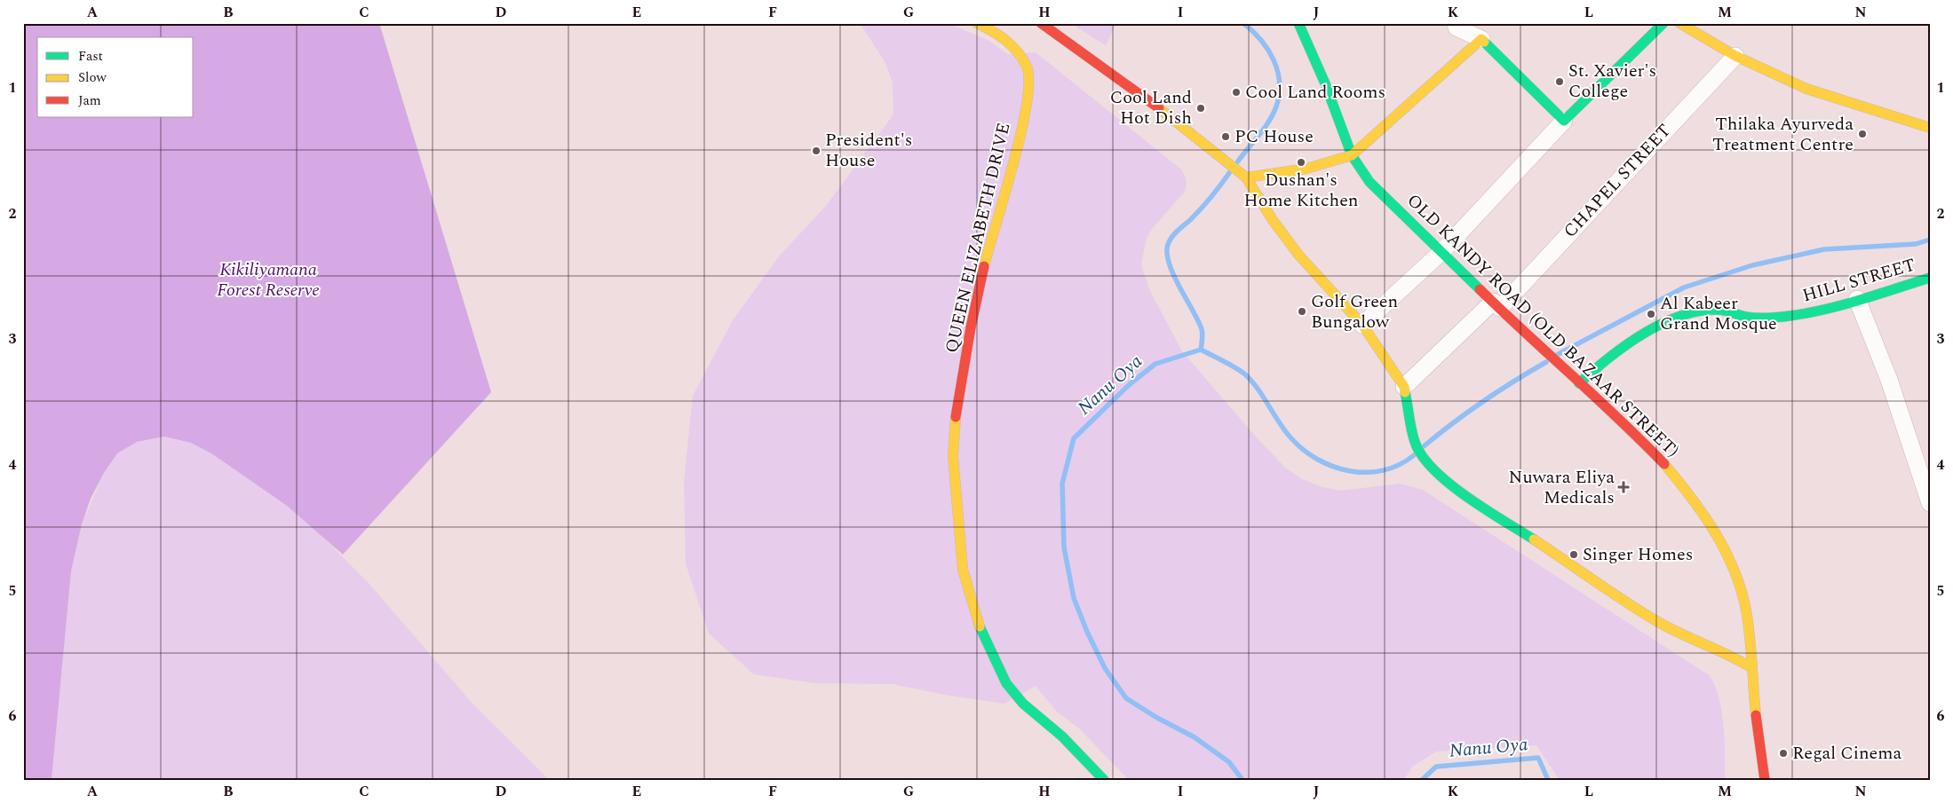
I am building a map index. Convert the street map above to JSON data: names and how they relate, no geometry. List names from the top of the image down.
{
  "streets": {
    "main road": ["QUEEN ELIZABETH DRIVE", "HILL STREET", "OLD KANDY ROAD (OLD BAZAAR STREET)"],
    "street": ["CHAPEL STREET"]
  },
  "crossings": [
    ["CHAPEL STREET", "OLD KANDY ROAD (OLD BAZAAR STREET)"],
    ["HILL STREET", "OLD KANDY ROAD (OLD BAZAAR STREET)"]
  ],
  "water": ["Nanu Oya"],
  "parks": ["Kikiliyamana Forest Reserve"],
  "places": {
    "other": [
      "St. Xavier's College",
      "Cool Land Rooms",
      "Cool Land Hot Dish",
      "Thilaka Ayurveda Treatment Centre",
      "PC House",
      "President's House",
      "Dushan's Home Kitchen",
      "Golf Green Bungalow",
      "Al Kabeer Grand Mosque",
      "Singer Homes",
      "Regal Cinema"
    ],
    "health": ["Nuwara Eliya Medicals"]
  },
  "legend": ["Fast", "Slow", "Jam"],
  "grid": {
    "columns": [
      "A",
      "B",
      "C",
      "D",
      "E",
      "F",
      "G",
      "H",
      "I",
      "J",
      "K",
      "L",
      "M",
      "N"
    ],
    "rows": [
      "1",
      "2",
      "3",
      "4",
      "5",
      "6"
    ]
  }
}
